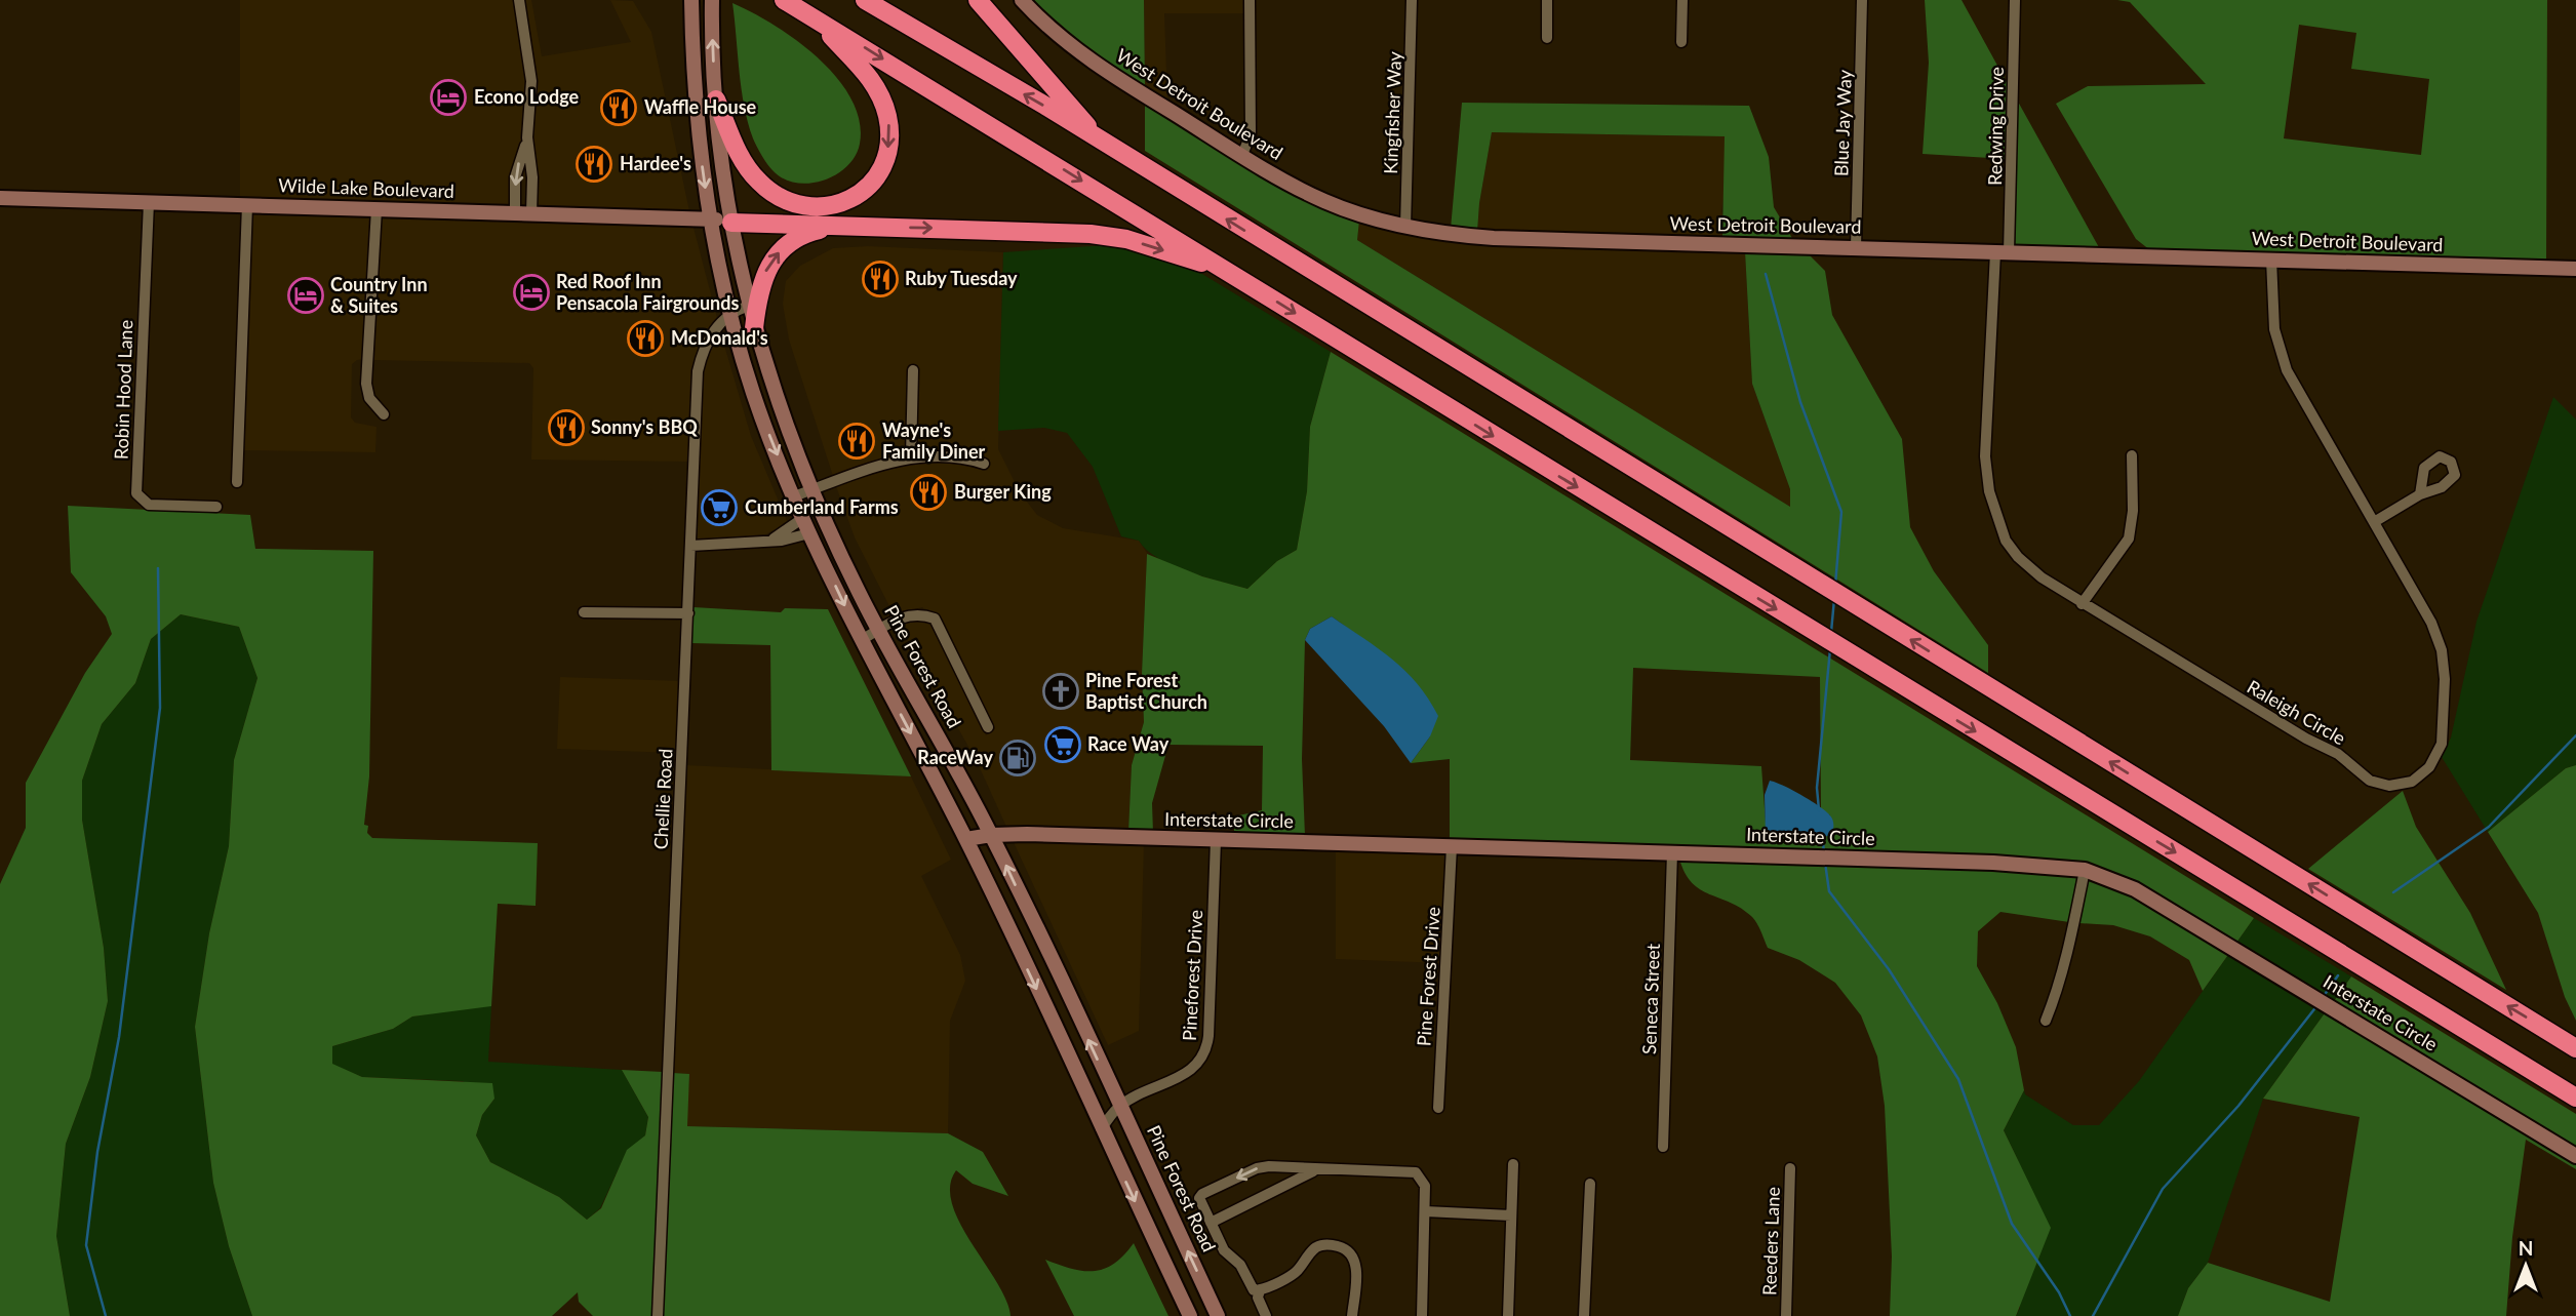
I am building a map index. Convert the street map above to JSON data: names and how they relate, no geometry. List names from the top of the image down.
{
  "streets": {
    "street": [
      "West Detroit Boulevard",
      "Kingfisher Way",
      "Blue Jay Way",
      "Redwing Drive",
      "Wilde Lake Boulevard",
      "Robin Hood Lane",
      "Pine Forest Road",
      "Raleigh Circle",
      "Chellie Road",
      "Interstate Circle",
      "Pineforest Drive",
      "Pine Forest Drive",
      "Seneca Street",
      "Reeders Lane"
    ]
  },
  "crossings": [
    ["West Detroit Boulevard", "Kingfisher Way"],
    ["West Detroit Boulevard", "Blue Jay Way"],
    ["West Detroit Boulevard", "Redwing Drive"],
    ["West Detroit Boulevard", "Raleigh Circle"],
    ["Redwing Drive", "Raleigh Circle"],
    ["Wilde Lake Boulevard", "Robin Hood Lane"],
    ["Wilde Lake Boulevard", "Pine Forest Road"],
    ["Pine Forest Road", "Interstate Circle"],
    ["Pine Forest Road", "Pineforest Drive"],
    ["Interstate Circle", "Pineforest Drive"],
    ["Interstate Circle", "Pine Forest Drive"],
    ["Interstate Circle", "Seneca Street"]
  ],
  "places": {
    "hotel": ["Econo Lodge", "Red Roof Inn Pensacola Fairgrounds", "Country Inn & Suites"],
    "restaurant": [
      "Waffle House",
      "Hardee's",
      "Ruby Tuesday",
      "McDonald's",
      "Sonny's BBQ",
      "Wayne's Family Diner",
      "Burger King"
    ],
    "supermarket": ["Cumberland Farms", "Race Way"],
    "church": ["Pine Forest Baptist Church"],
    "fuel station": ["RaceWay"]
  },
  "north": "top"
}
